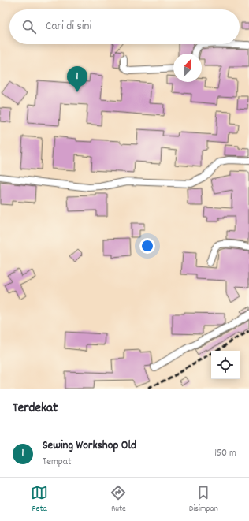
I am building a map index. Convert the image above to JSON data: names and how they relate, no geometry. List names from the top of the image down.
{
  "north": "top right",
  "page": {
    "search": "Cari di sini",
    "pins": "1",
    "heading": "Terdekat",
    "list": [
      {
        "mark": "1",
        "name": "Sewing Workshop Old",
        "note": "Tempat",
        "value": "150 m"
      }
    ],
    "nav": ["Peta", "Rute", "Disimpan"]
  }
}
